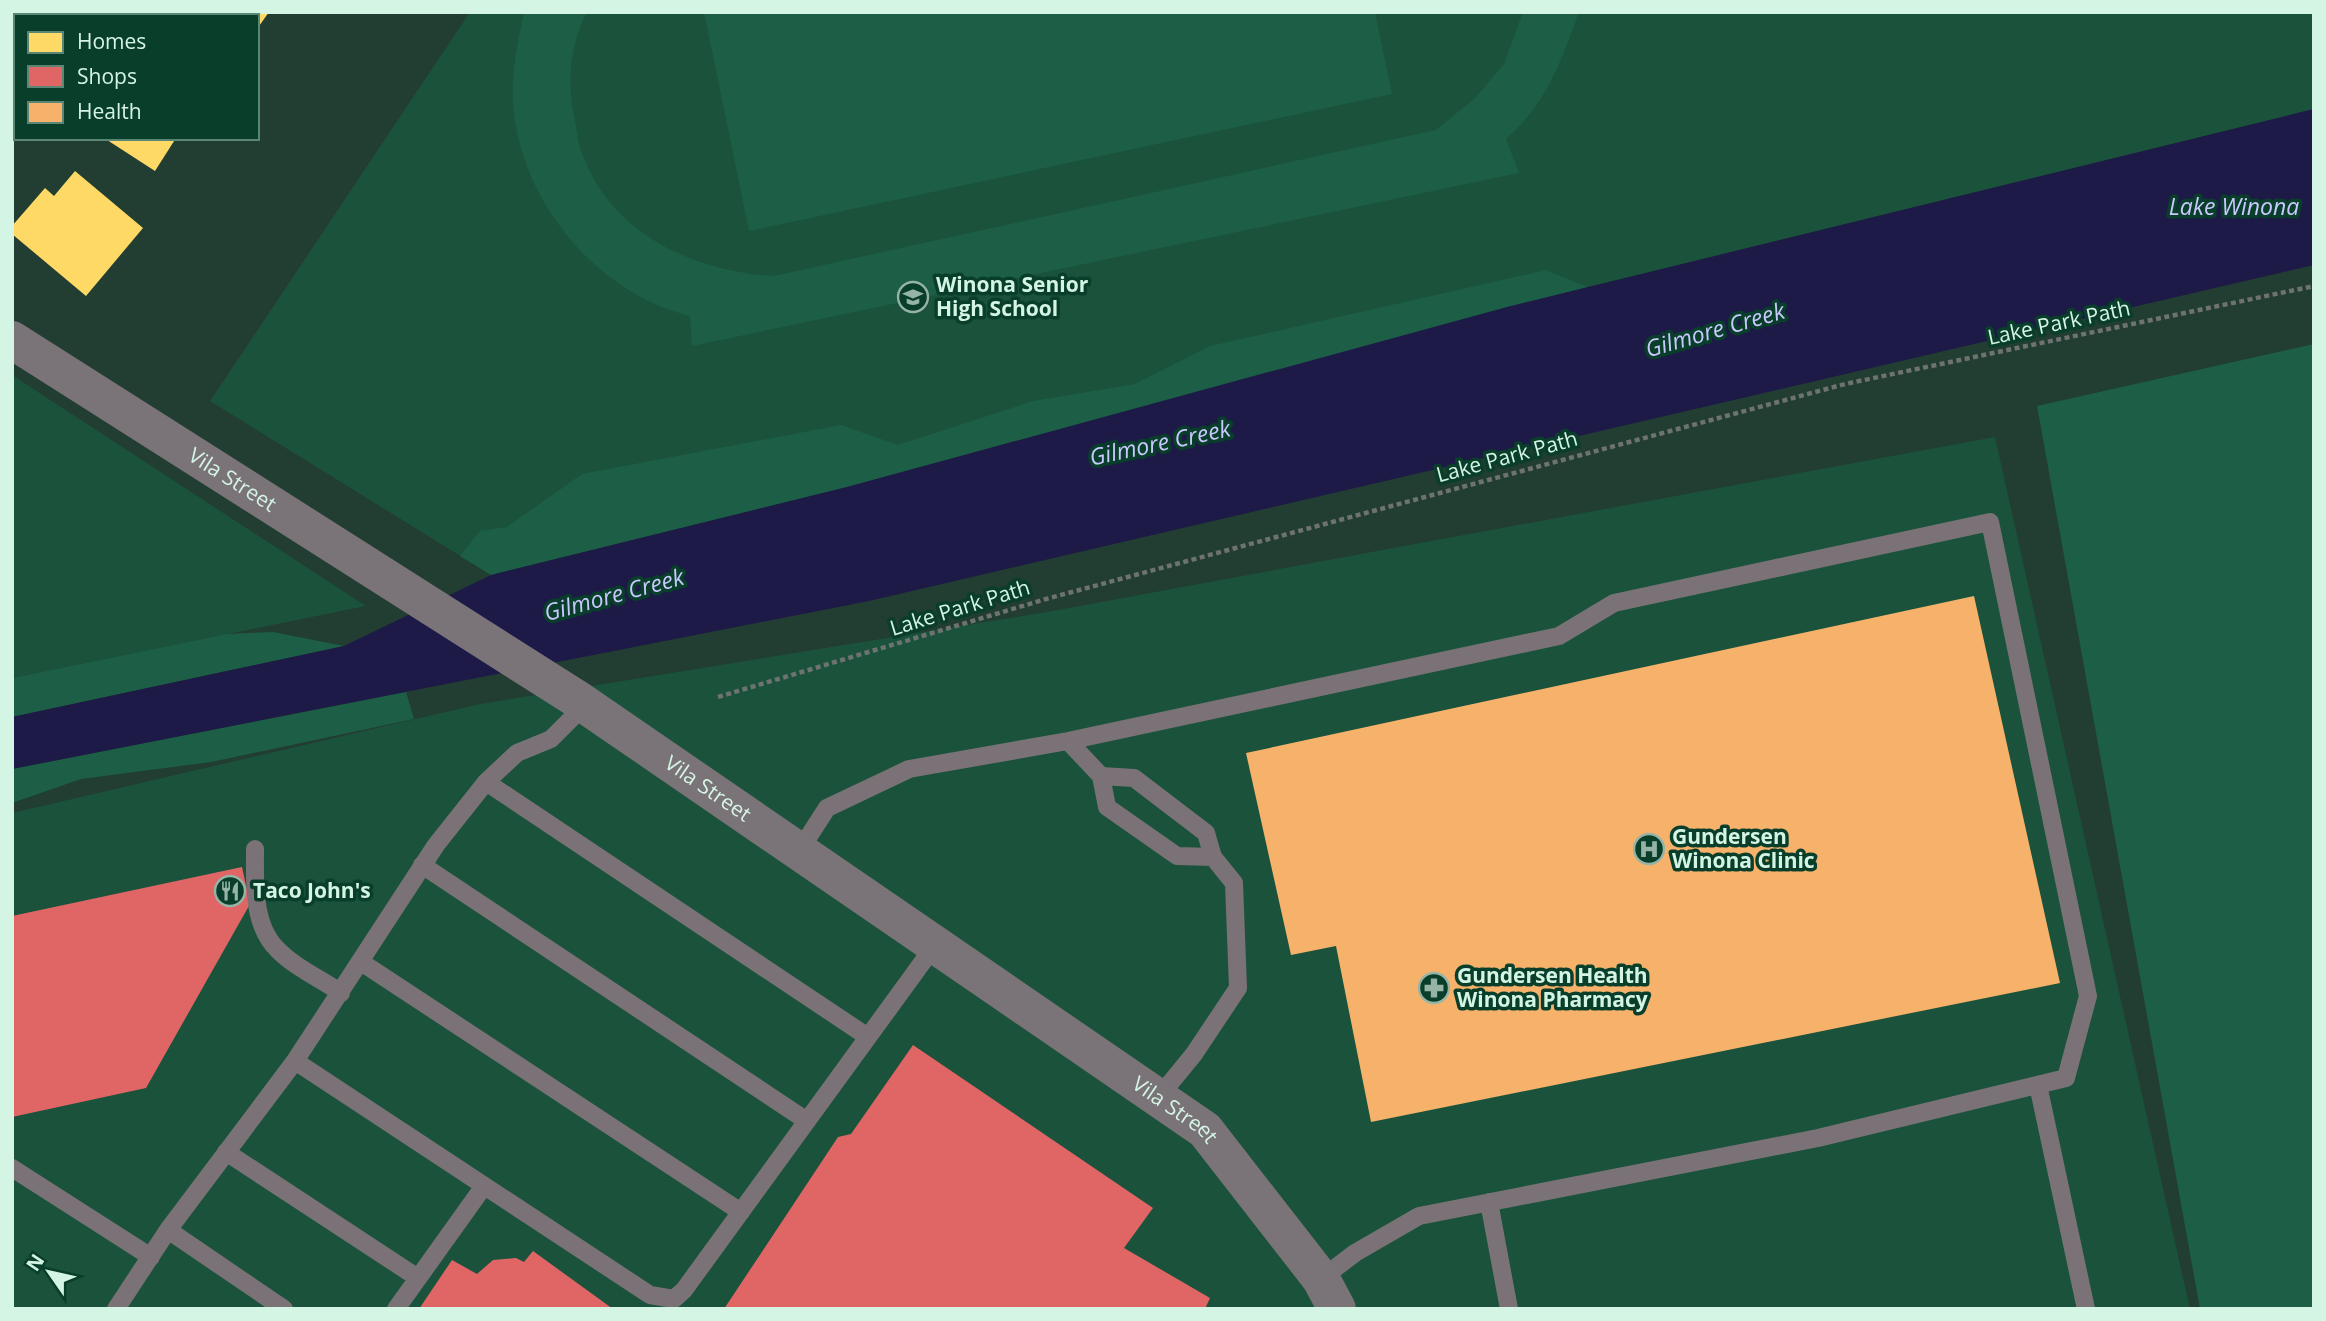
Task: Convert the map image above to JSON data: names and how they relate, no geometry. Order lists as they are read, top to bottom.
{
  "streets": {
    "street": ["Vila Street"],
    "path": ["Lake Park Path"]
  },
  "water": ["Lake Winona", "Gilmore Creek"],
  "places": {
    "school or university": ["Winona Senior High School"],
    "hospital": ["Gundersen Winona Clinic"],
    "restaurant": ["Taco John's"],
    "pharmacy": ["Gundersen Health Winona Pharmacy"]
  },
  "legend": ["Homes", "Shops", "Health"],
  "north": "top left"
}
